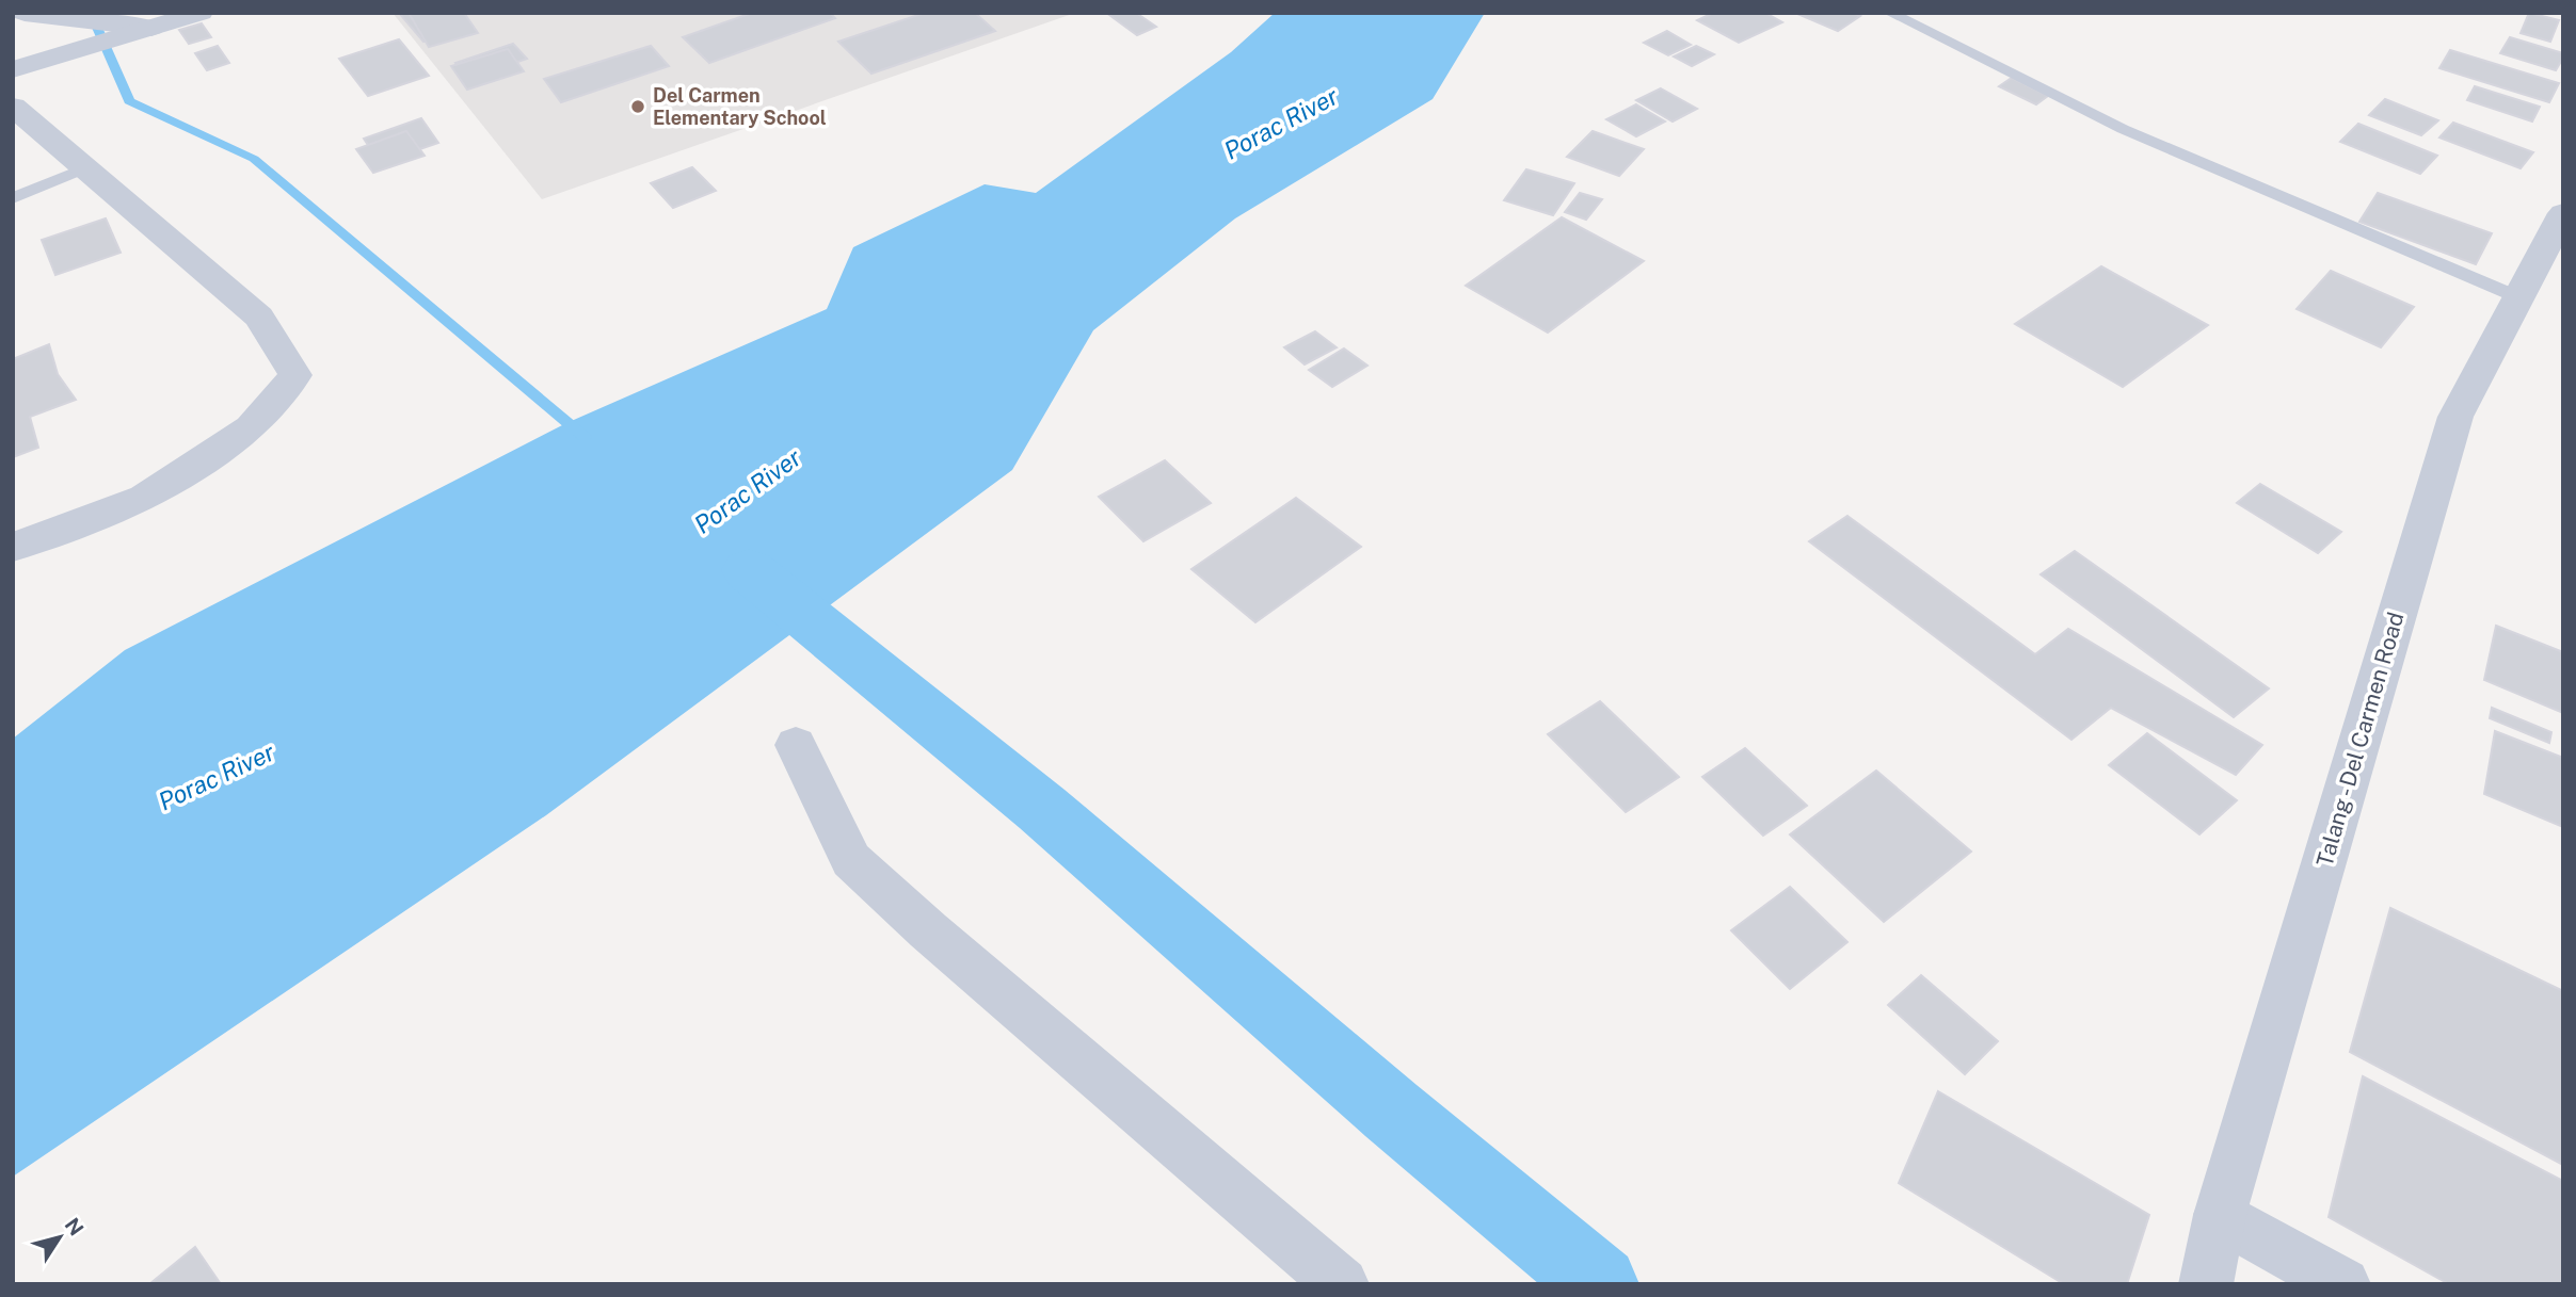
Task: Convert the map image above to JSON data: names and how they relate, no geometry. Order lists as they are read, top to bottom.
{
  "streets": {
    "street": ["Talang - Del Carmen Road"]
  },
  "water": ["Porac River"],
  "places": ["Del Carmen Elementary School"],
  "north": "top right"
}
